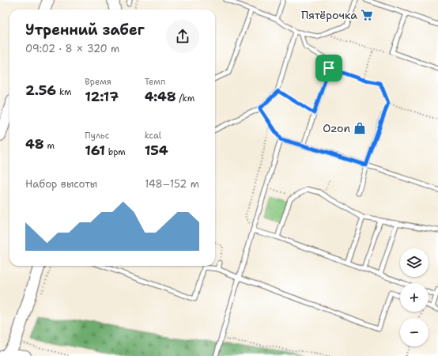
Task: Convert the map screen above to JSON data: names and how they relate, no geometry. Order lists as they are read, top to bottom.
{
  "places": {
    "supermarket": ["Пятёрочка"],
    "shop": ["Ozon"]
  },
  "page": {
    "heading": ["Утренний забег", "09:02 · 8 × 320 m"],
    "stats": [
      ["2.56 km"],
      ["Время", "12:17"],
      ["Темп", "4:48 /km"],
      ["48 m"],
      ["Пульс", "161 bpm"],
      ["kcal", "154"]
    ],
    "chart": ["Набор высоты", "148–152 m"],
    "map_buttons": ["+", "−"]
  }
}
